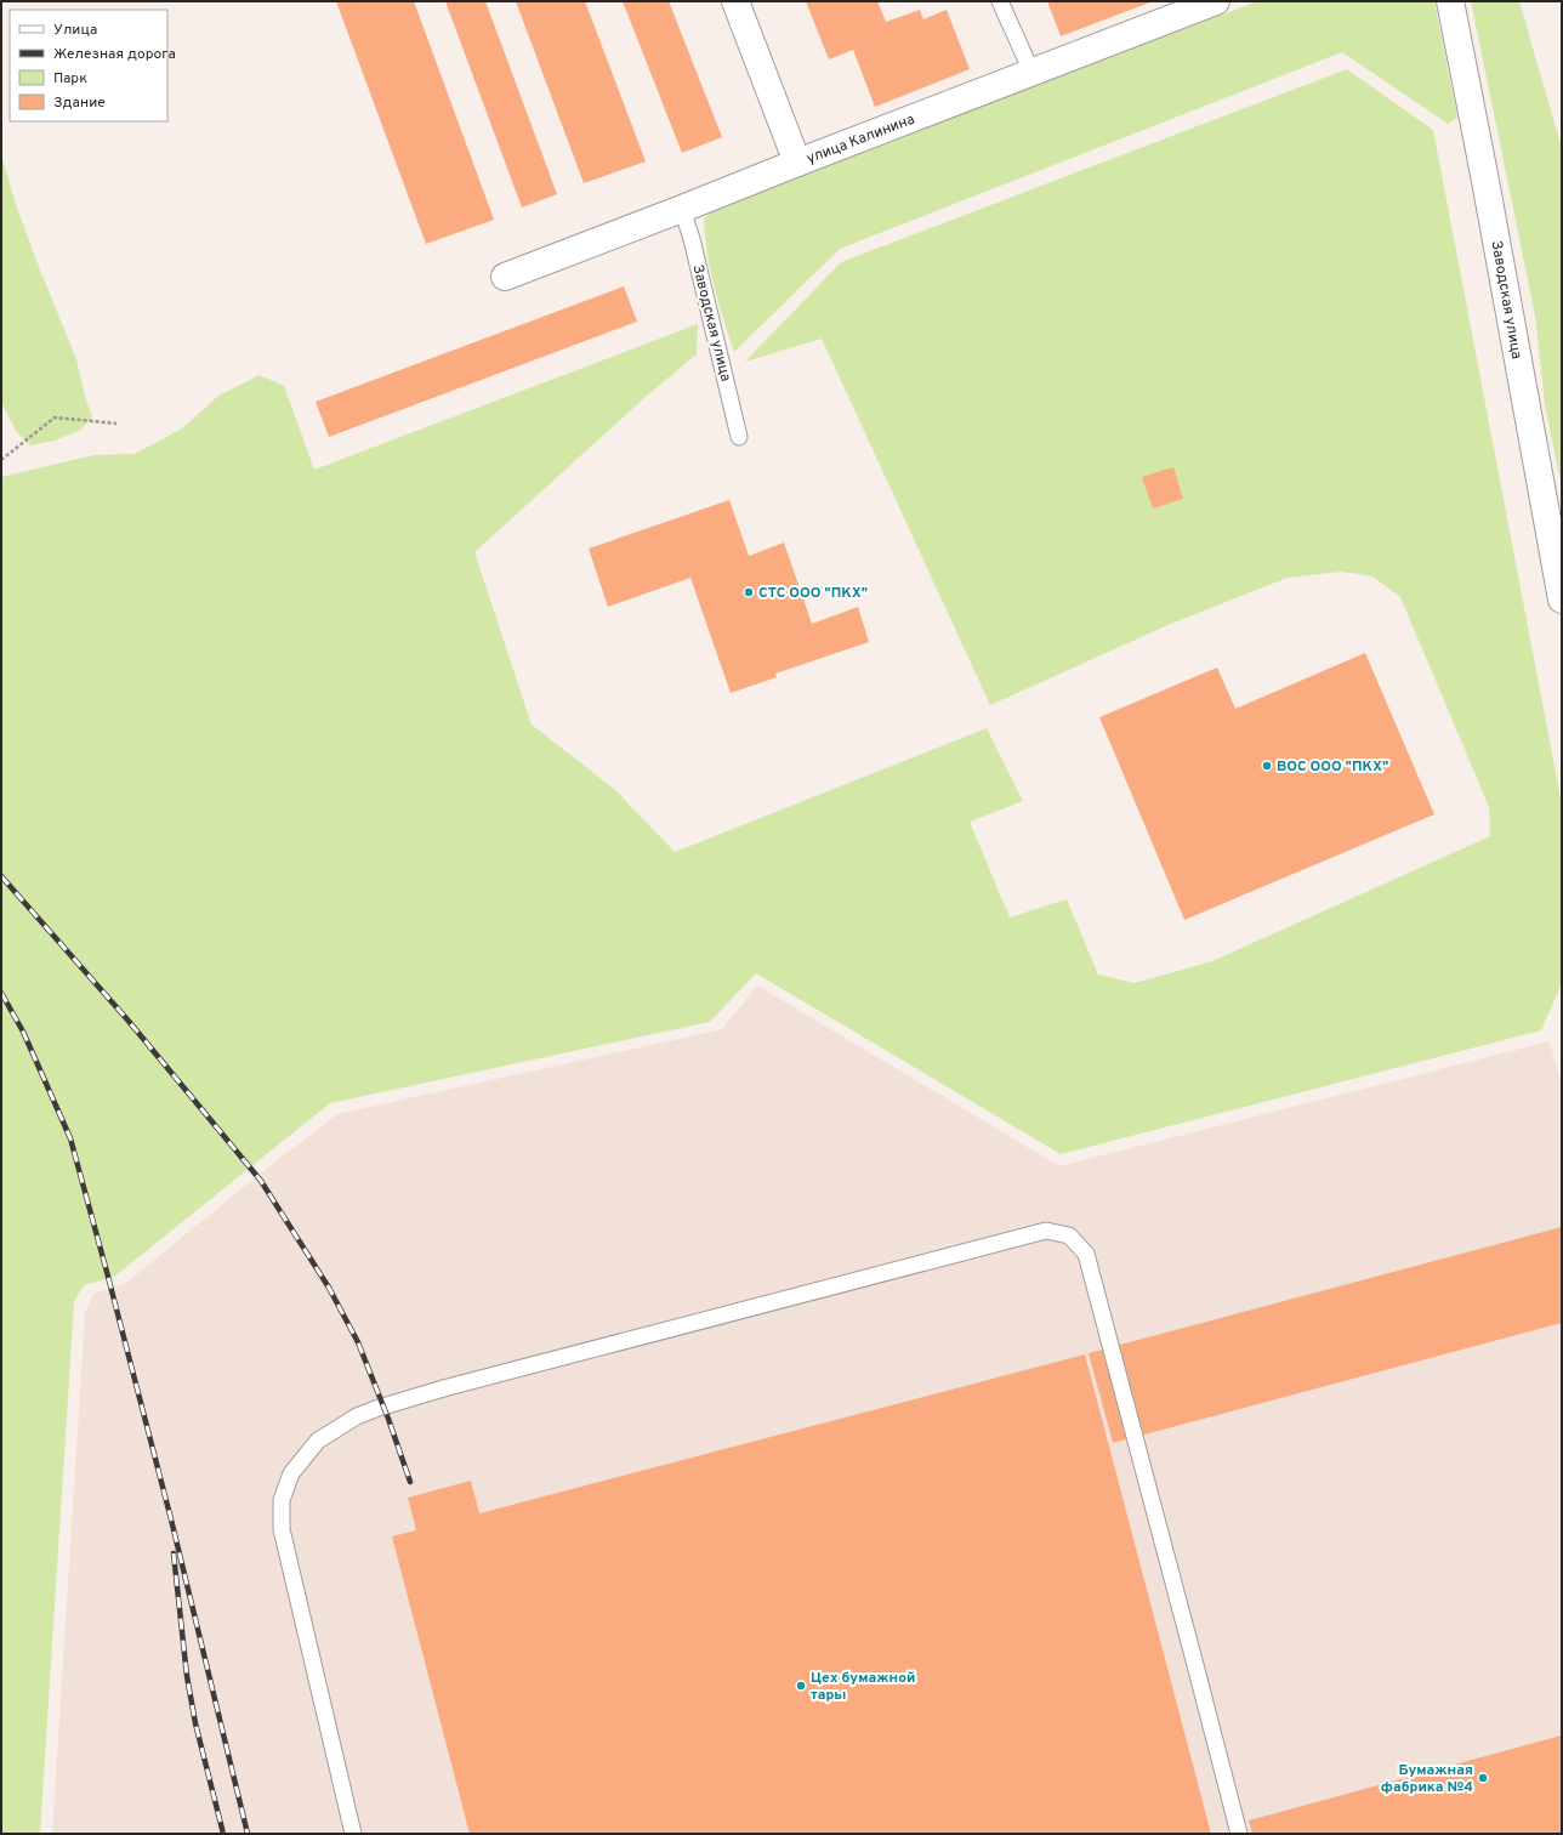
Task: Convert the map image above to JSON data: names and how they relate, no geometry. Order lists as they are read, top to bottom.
{
  "streets": {
    "street": ["улица Калинина", "Заводская улица"]
  },
  "crossings": [
    ["улица Калинина", "Заводская улица"]
  ],
  "places": [
    "СТС ООО \"ПКХ\"",
    "ВОС ООО \"ПКХ\"",
    "Цех бумажной тары",
    "Бумажная фабрика №4"
  ],
  "legend": [
    "Улица",
    "Железная дорога",
    "Парк",
    "Здание"
  ]
}
